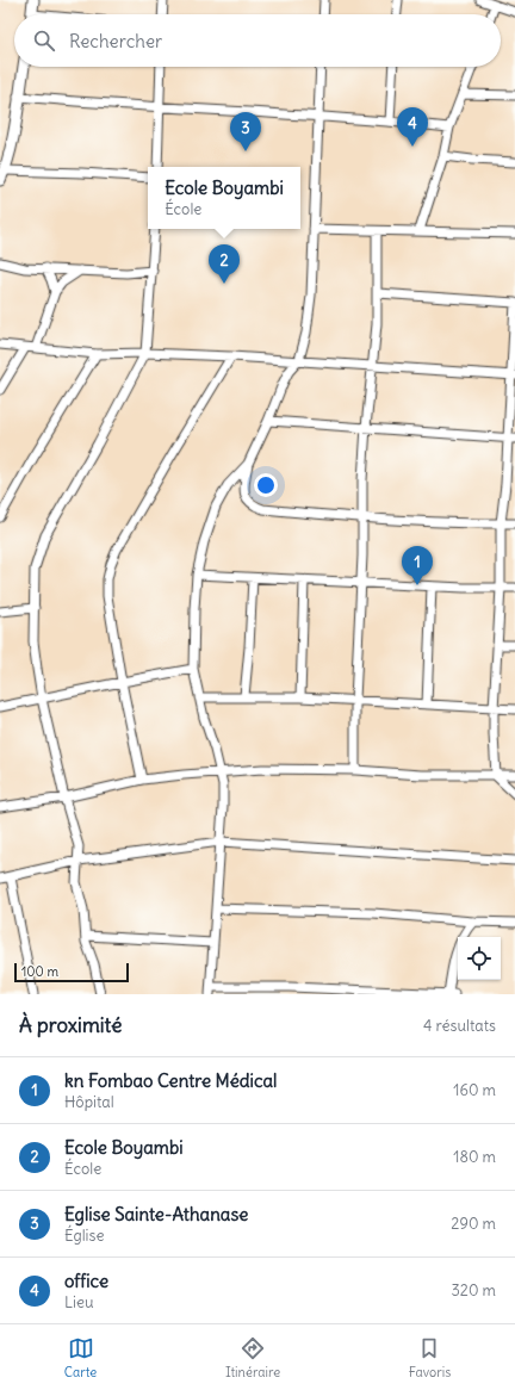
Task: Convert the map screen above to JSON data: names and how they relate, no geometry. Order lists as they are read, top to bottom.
{
  "scale_bar": "100 m",
  "page": {
    "search": "Rechercher",
    "pins": [
      "4",
      "3",
      "2",
      "1"
    ],
    "popup": ["Ecole Boyambi", "École"],
    "scale": "100 m",
    "heading": ["À proximité", "4 résultats"],
    "list": [
      {
        "mark": "1",
        "name": "kn Fombao Centre Médical",
        "note": "Hôpital",
        "value": "160 m"
      },
      {
        "mark": "2",
        "name": "Ecole Boyambi",
        "note": "École",
        "value": "180 m"
      },
      {
        "mark": "3",
        "name": "Eglise Sainte-Athanase",
        "note": "Église",
        "value": "290 m"
      },
      {
        "mark": "4",
        "name": "office",
        "note": "Lieu",
        "value": "320 m"
      }
    ],
    "nav": ["Carte", "Itinéraire", "Favoris"]
  }
}
